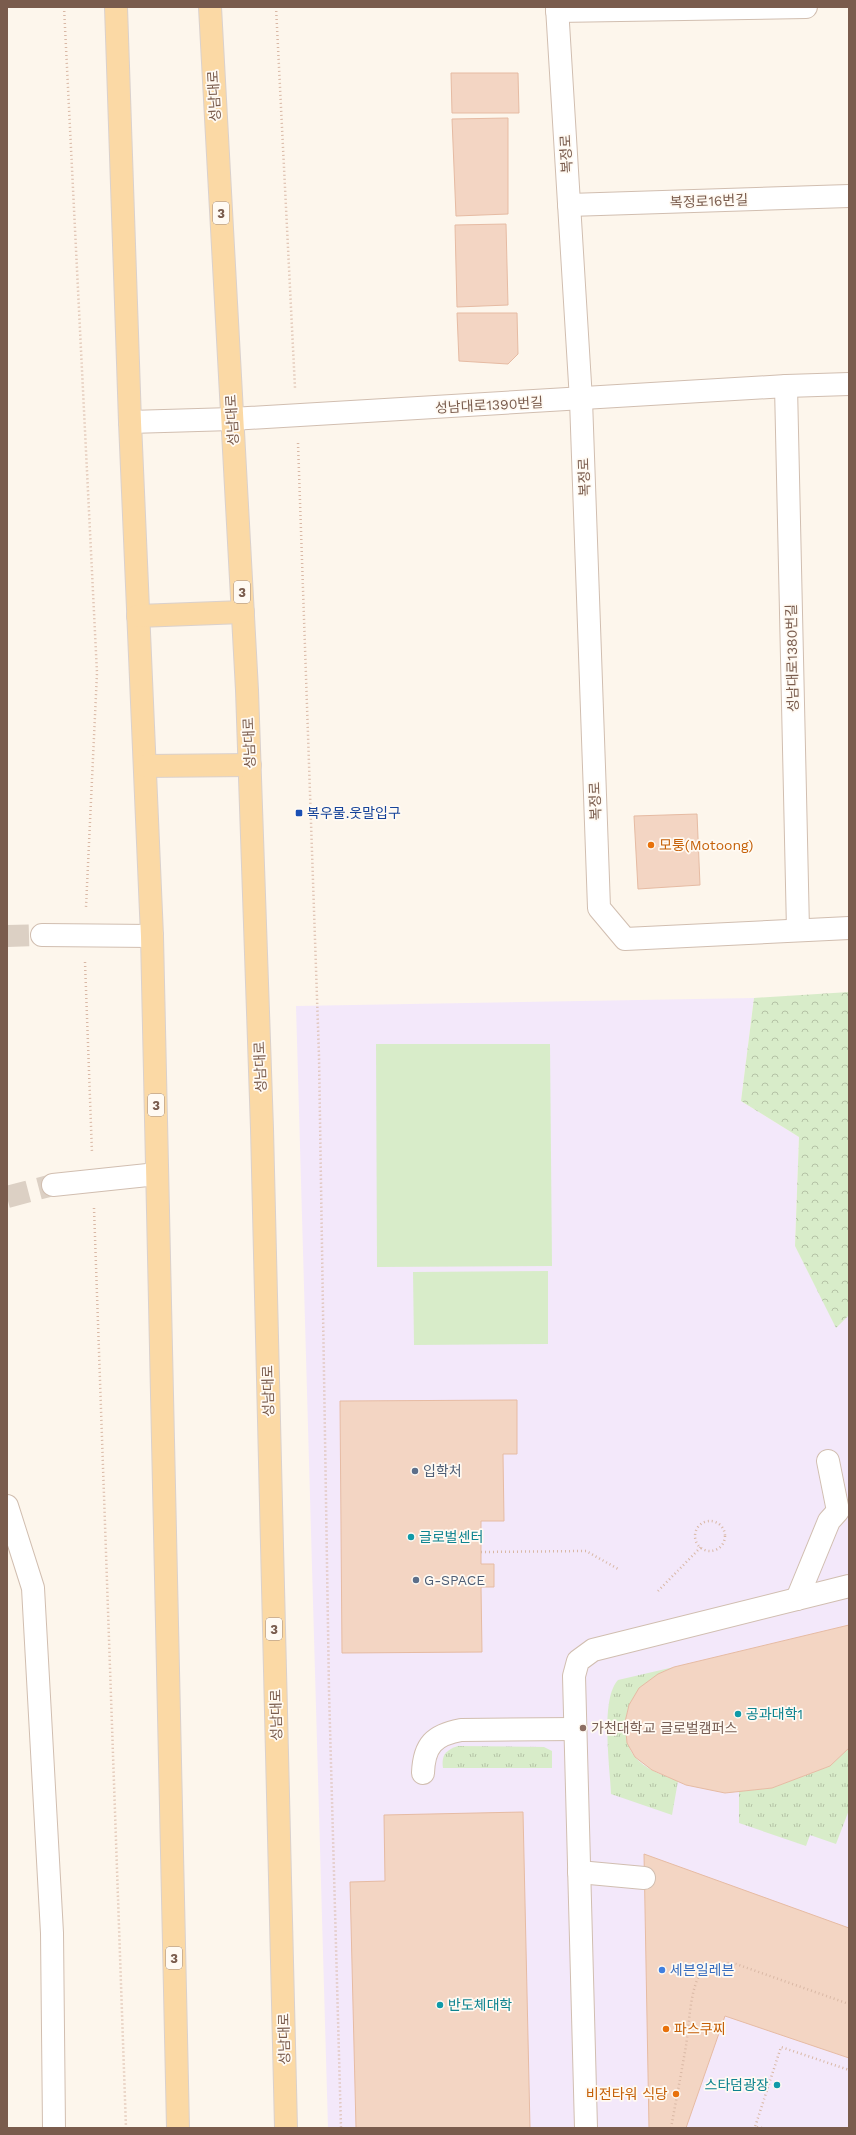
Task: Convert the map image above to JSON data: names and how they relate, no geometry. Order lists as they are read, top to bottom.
{
  "streets": {
    "main road": ["성남대로", "3"],
    "street": [
      "복정로",
      "복정로16번길",
      "성남대로1390번길",
      "성남대로1380번길"
    ]
  },
  "crossings": [
    ["성남대로", "성남대로1390번길"],
    ["복정로", "복정로16번길"],
    ["복정로", "성남대로1390번길"],
    ["복정로", "성남대로1380번길"],
    ["3", "성남대로1390번길"],
    ["성남대로1390번길", "성남대로1380번길"]
  ],
  "places": {
    "transit": ["복우물.웃말입구"],
    "other": [
      "모퉁(Motoong)",
      "입학처",
      "글로벌센터",
      "G-SPACE",
      "공과대학1",
      "가천대학교 글로벌캠퍼스",
      "세븐일레븐",
      "반도체대학",
      "파스쿠찌",
      "스타덤광장",
      "비전타워 식당"
    ]
  }
}
